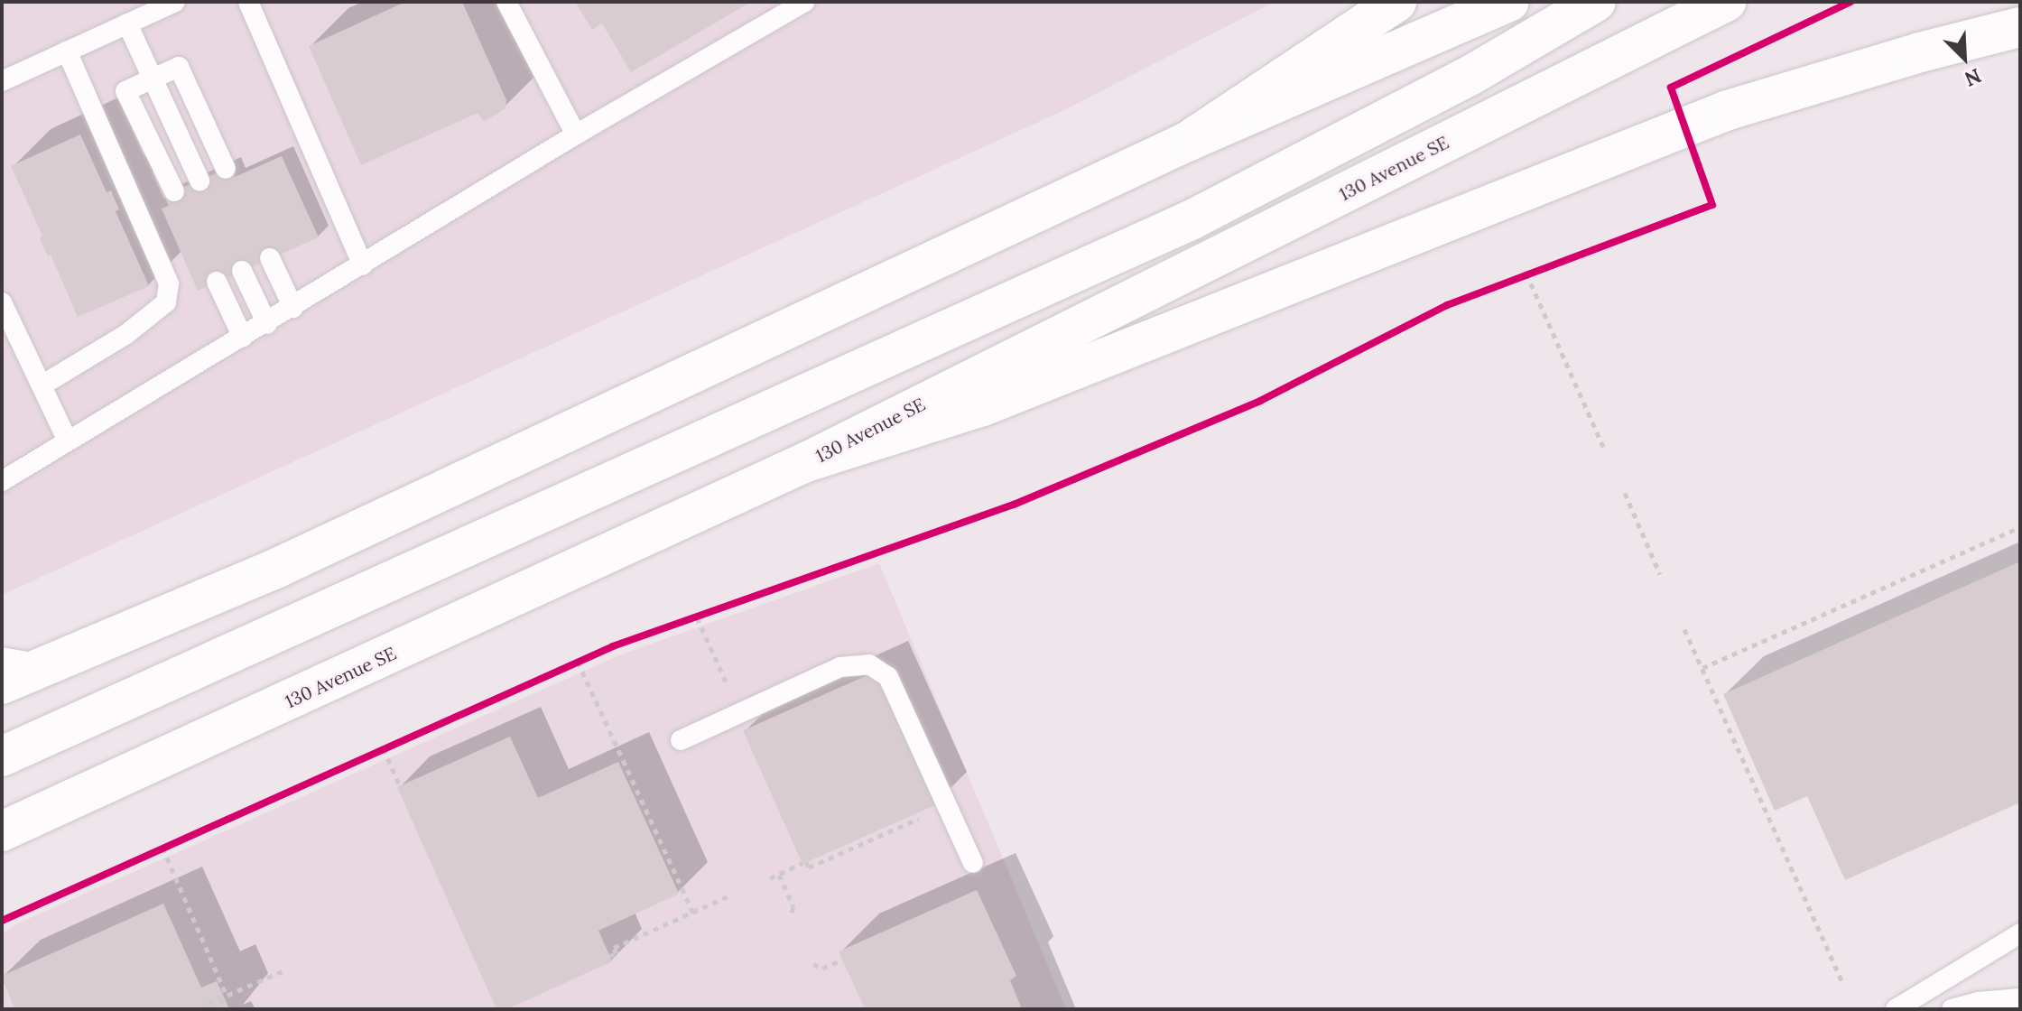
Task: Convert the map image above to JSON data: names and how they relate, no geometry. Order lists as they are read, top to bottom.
{
  "streets": {
    "main road": ["130 Avenue SE"]
  },
  "north": "bottom right"
}
